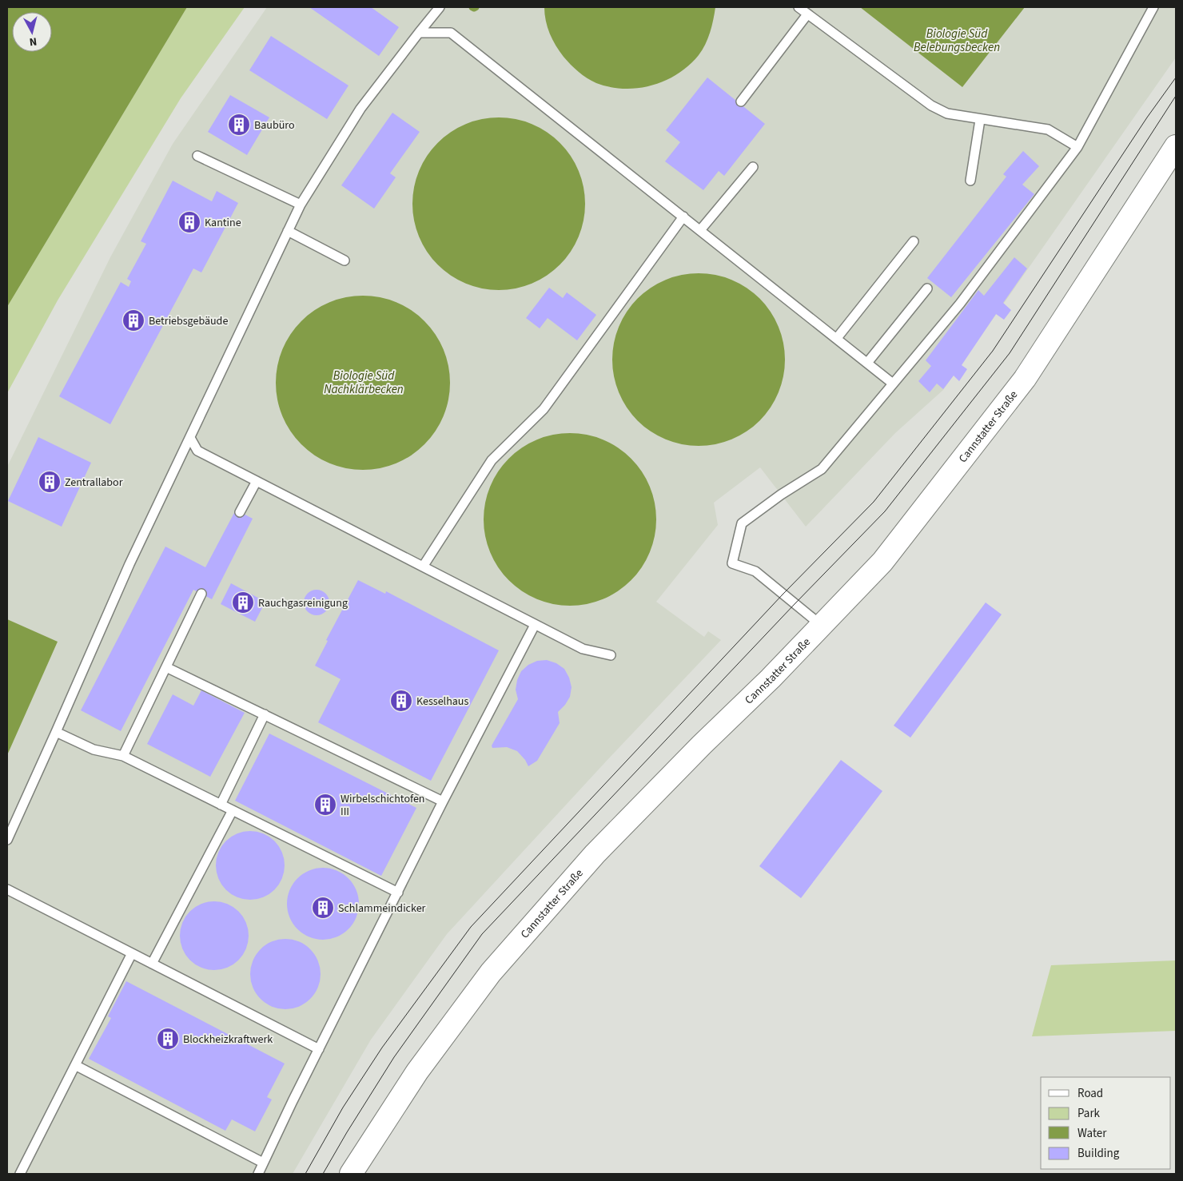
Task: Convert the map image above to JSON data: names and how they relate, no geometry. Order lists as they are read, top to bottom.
{
  "streets": {
    "main road": ["Cannstatter Straße"]
  },
  "water": ["Biologie Süd Belebungsbecken", "Biologie Süd Nachklärbecken"],
  "places": {
    "building": [
      "Baubüro",
      "Kantine",
      "Betriebsgebäude",
      "Zentrallabor",
      "Rauchgasreinigung",
      "Kesselhaus",
      "Wirbelschichtofen III",
      "Schlammeindicker",
      "Blockheizkraftwerk"
    ]
  },
  "legend": [
    "Road",
    "Park",
    "Water",
    "Building"
  ],
  "north": "bottom"
}
